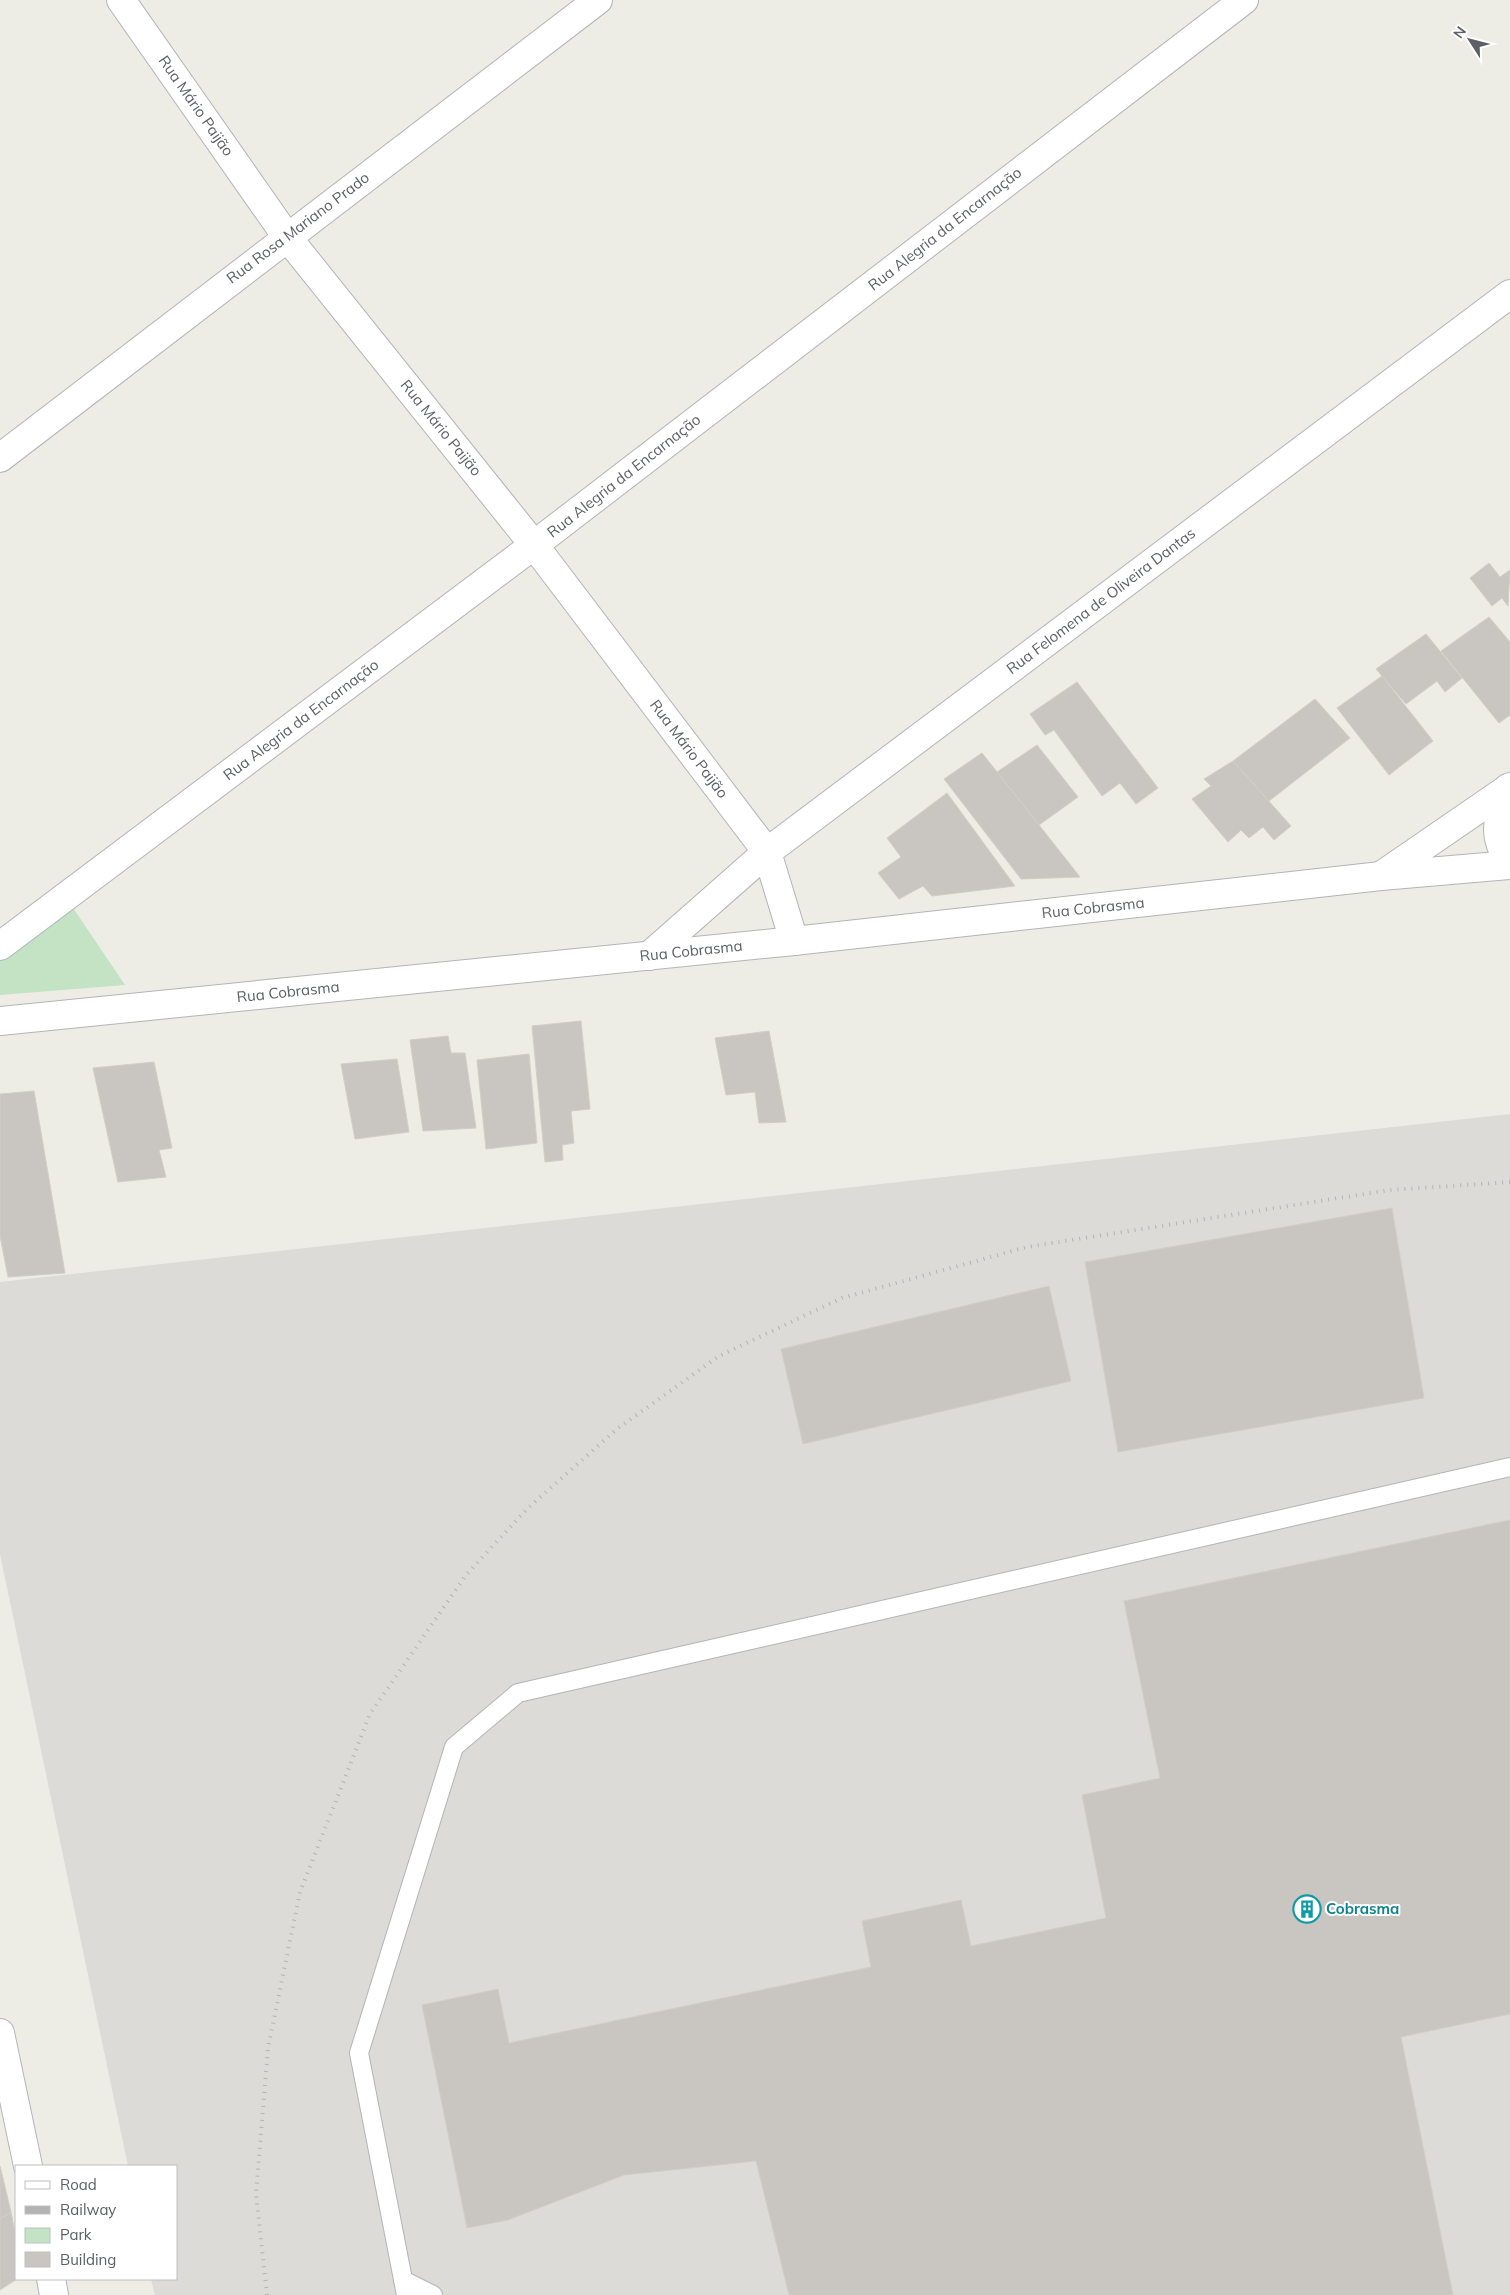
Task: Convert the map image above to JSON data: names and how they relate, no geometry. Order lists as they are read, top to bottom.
{
  "streets": {
    "street": [
      "Rua Mário Paijão",
      "Rua Rosa Mariano Prado",
      "Rua Alegria da Encarnação",
      "Rua Felomena de Oliveira Dantas",
      "Rua Cobrasma"
    ]
  },
  "crossings": [
    ["Rua Mário Paijão", "Rua Rosa Mariano Prado"],
    ["Rua Mário Paijão", "Rua Alegria da Encarnação"],
    ["Rua Mário Paijão", "Rua Felomena de Oliveira Dantas"],
    ["Rua Felomena de Oliveira Dantas", "Rua Cobrasma"]
  ],
  "places": {
    "building": ["Cobrasma"]
  },
  "legend": [
    "Road",
    "Railway",
    "Park",
    "Building"
  ],
  "north": "top left"
}
